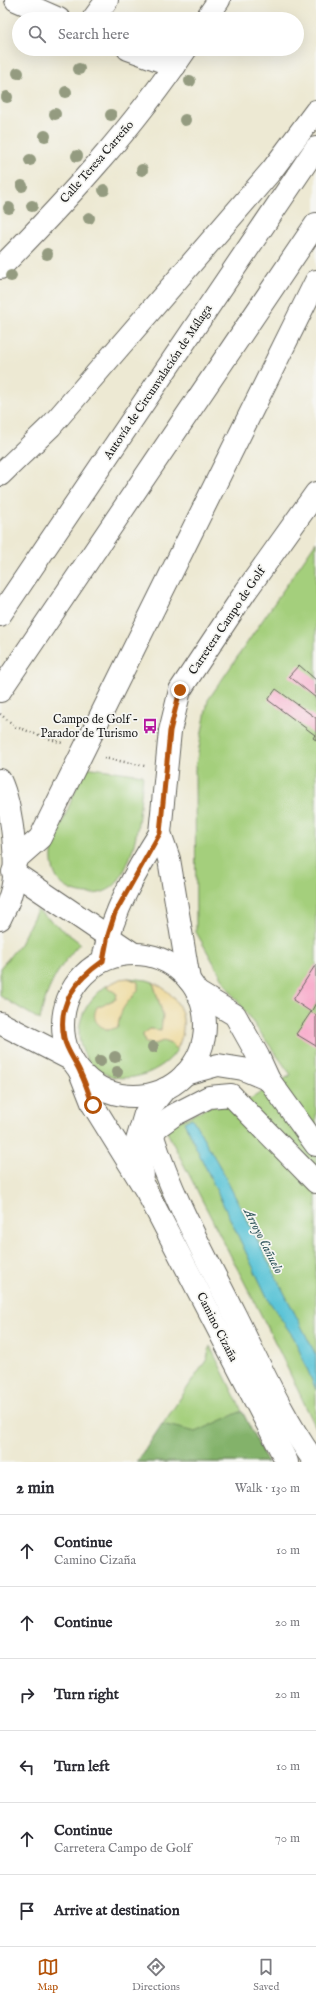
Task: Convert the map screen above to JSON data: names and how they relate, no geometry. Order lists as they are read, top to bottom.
{
  "streets": {
    "main road": [
      "Calle Teresa Carreño",
      "Autovía de Circunvalación de Málaga",
      "Carretera Campo de Golf",
      "Camino Cizaña"
    ]
  },
  "crossings": [
    ["Carretera Campo de Golf", "Camino Cizaña"]
  ],
  "water": ["Arroyo Cañuelo"],
  "places": {
    "bus stop": ["Campo de Golf - Parador de Turismo"]
  },
  "page": {
    "search": "Search here",
    "heading": ["2 min", "Walk · 130 m"],
    "list": [
      ["Continue", "Camino Cizaña", "10 m"],
      ["Continue", "20 m"],
      ["Turn right", "20 m"],
      ["Turn left", "10 m"],
      ["Continue", "Carretera Campo de Golf", "70 m"],
      "Arrive at destination"
    ],
    "nav": ["Map", "Directions", "Saved"]
  }
}
